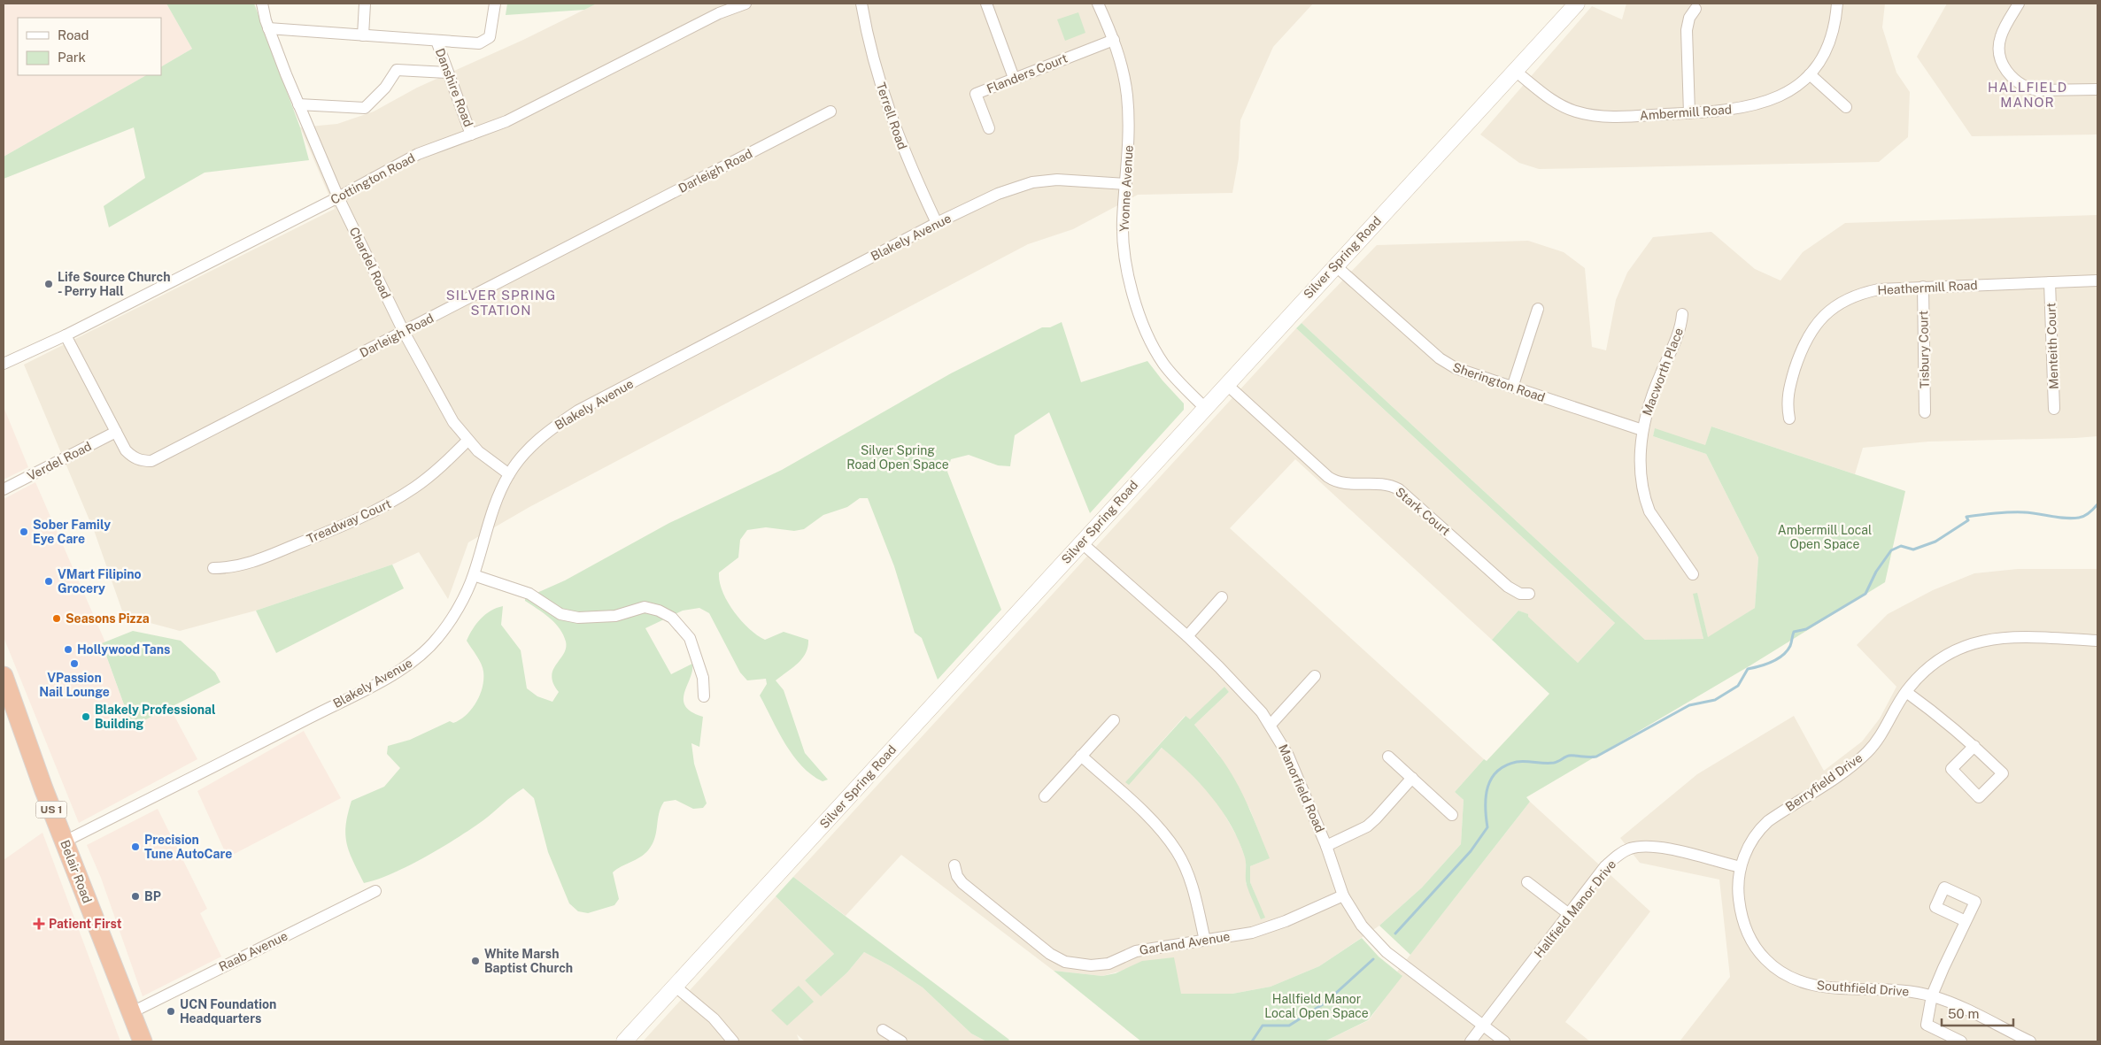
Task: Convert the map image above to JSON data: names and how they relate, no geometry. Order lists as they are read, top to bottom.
{
  "streets": {
    "highway": ["US 1", "Belair Road"],
    "main road": ["Silver Spring Road"],
    "street": [
      "Flanders Court",
      "Danshire Road",
      "Ambermill Road",
      "Terrell Road",
      "Darleigh Road",
      "Cottington Road",
      "Yvonne Avenue",
      "Blakely Avenue",
      "Chardel Road",
      "Heathermill Road",
      "Menteith Court",
      "Tisbury Court",
      "Macworth Place",
      "Sherington Road",
      "Verdel Road",
      "Stark Court",
      "Treadway Court",
      "Berryfield Drive",
      "Manorfield Road",
      "Hallfield Manor Drive",
      "Garland Avenue",
      "Raab Avenue",
      "Southfield Drive"
    ]
  },
  "crossings": [
    ["Flanders Court", "Yvonne Avenue"],
    ["Danshire Road", "Cottington Road"],
    ["Ambermill Road", "Silver Spring Road"],
    ["Terrell Road", "Blakely Avenue"],
    ["Darleigh Road", "Cottington Road"],
    ["Darleigh Road", "Chardel Road"],
    ["Darleigh Road", "Verdel Road"],
    ["Cottington Road", "Chardel Road"],
    ["Yvonne Avenue", "Blakely Avenue"],
    ["Yvonne Avenue", "Silver Spring Road"],
    ["Blakely Avenue", "Chardel Road"],
    ["Blakely Avenue", "Belair Road"],
    ["Silver Spring Road", "Sherington Road"],
    ["Silver Spring Road", "Stark Court"],
    ["Silver Spring Road", "Manorfield Road"],
    ["Chardel Road", "Treadway Court"],
    ["Heathermill Road", "Menteith Court"],
    ["Heathermill Road", "Tisbury Court"],
    ["Macworth Place", "Sherington Road"],
    ["Berryfield Drive", "Hallfield Manor Drive"],
    ["Berryfield Drive", "Southfield Drive"],
    ["Manorfield Road", "Hallfield Manor Drive"],
    ["Manorfield Road", "Garland Avenue"],
    ["Belair Road", "Raab Avenue"],
    ["Hallfield Manor Drive", "Southfield Drive"]
  ],
  "districts": ["HALLFIELD MANOR", "SILVER SPRING STATION"],
  "parks": ["Silver Spring Road Open Space", "Ambermill Local Open Space", "Hallfield Manor Local Open Space"],
  "places": {
    "other": [
      "Life Source Church - Perry Hall",
      "Sober Family Eye Care",
      "VMart Filipino Grocery",
      "Seasons Pizza",
      "Hollywood Tans",
      "VPassion Nail Lounge",
      "Blakely Professional Building",
      "Precision Tune AutoCare",
      "BP",
      "White Marsh Baptist Church",
      "UCN Foundation Headquarters"
    ],
    "health": ["Patient First"]
  },
  "legend": ["Road", "Park"],
  "scale_bar": "50 m"
}
